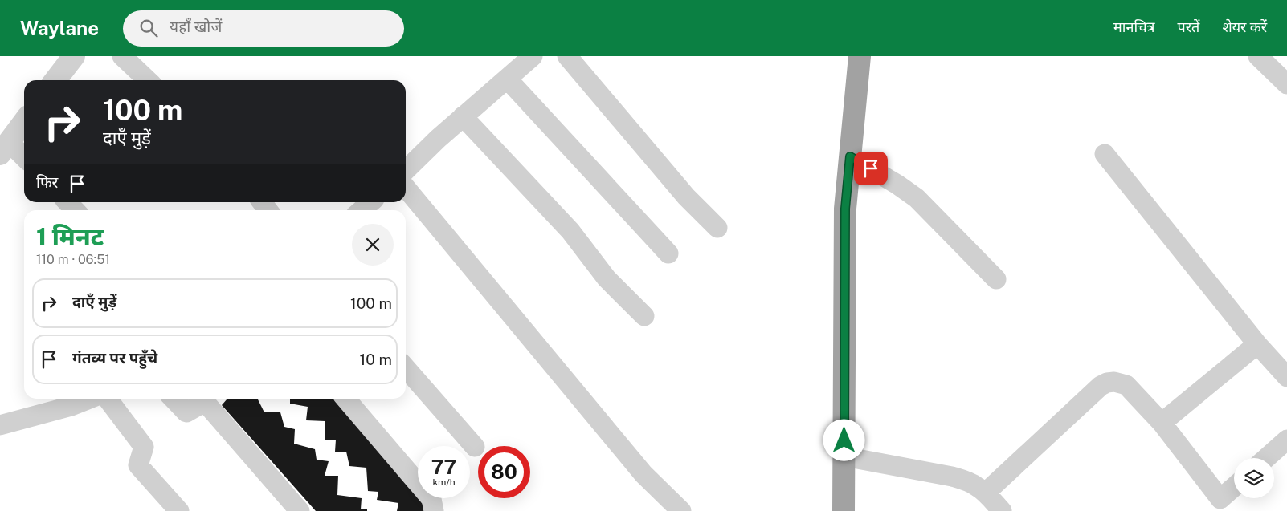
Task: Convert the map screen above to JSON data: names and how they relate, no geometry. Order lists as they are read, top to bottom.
{
  "page": {
    "header": "Waylane",
    "search": "यहाँ खोजें",
    "nav": ["मानचित्र", "परतें", "शेयर करें"],
    "turn": ["100 m", "दाएँ मुड़ें"],
    "then": "फिर",
    "heading": ["1 मिनट", "110 m · 06:51"],
    "list": [
      {
        "name": "दाएँ मुड़ें",
        "value": "100 m"
      },
      {
        "name": "गंतव्य पर पहुँचे",
        "value": "10 m"
      }
    ],
    "speed": "77 km/h",
    "limit": "80"
  }
}
